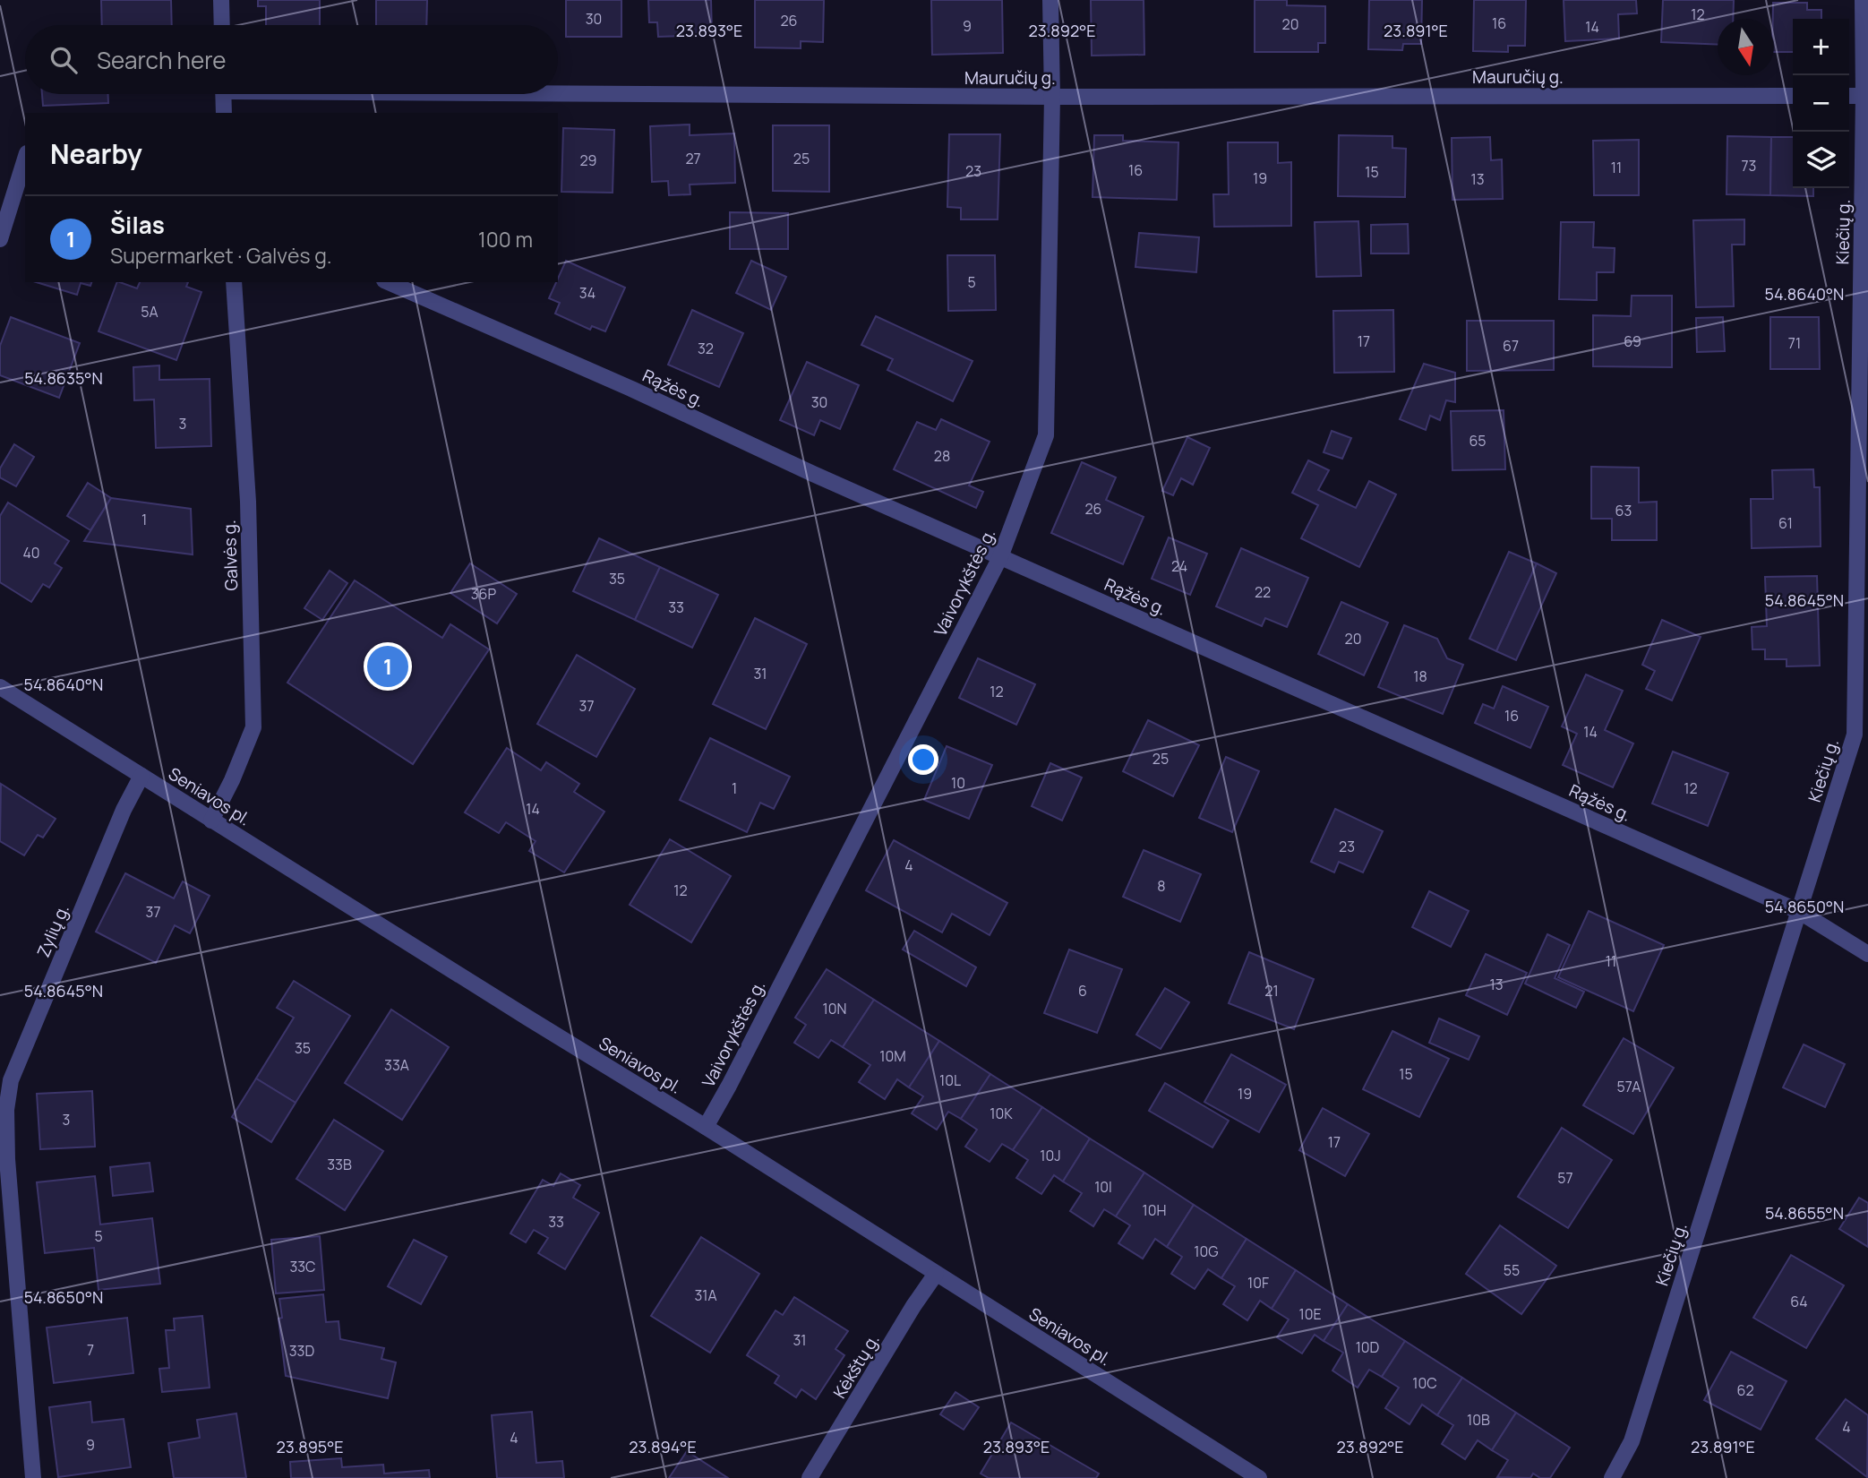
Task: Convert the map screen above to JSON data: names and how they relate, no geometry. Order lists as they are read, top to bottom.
{
  "streets": {
    "street": [
      "Mauručių g.",
      "Kiečių g.",
      "Rąžės g.",
      "Galvės g.",
      "Vaivorykštės g.",
      "Seniavos pl.",
      "Zylių g.",
      "Kėkštų g."
    ]
  },
  "crossings": [
    ["Mauručių g.", "Vaivorykštės g."],
    ["Kiečių g.", "Rąžės g."],
    ["Rąžės g.", "Vaivorykštės g."],
    ["Galvės g.", "Seniavos pl."],
    ["Vaivorykštės g.", "Seniavos pl."],
    ["Seniavos pl.", "Zylių g."],
    ["Seniavos pl.", "Kėkštų g."]
  ],
  "house_numbers": [
    "12",
    "30",
    "26",
    "16",
    "20",
    "9",
    "14",
    "27",
    "25",
    "29",
    "73",
    "11",
    "16",
    "23",
    "15",
    "19",
    "13",
    "5",
    "34",
    "5A",
    "17",
    "69",
    "71",
    "67",
    "32",
    "30",
    "3",
    "65",
    "28",
    "26",
    "63",
    "1",
    "61",
    "40",
    "24",
    "35",
    "22",
    "36P",
    "33",
    "20",
    "31",
    "18",
    "12",
    "37",
    "16",
    "14",
    "25",
    "10",
    "1",
    "12",
    "14",
    "23",
    "4",
    "8",
    "12",
    "37",
    "11",
    "13",
    "6",
    "21",
    "10N",
    "35",
    "10M",
    "33A",
    "15",
    "10L",
    "57A",
    "19",
    "10K",
    "3",
    "17",
    "10J",
    "33B",
    "57",
    "10I",
    "10H",
    "33",
    "5",
    "10G",
    "33C",
    "55",
    "10F",
    "31A",
    "64",
    "10E",
    "31",
    "10D",
    "7",
    "33D",
    "10C",
    "62",
    "10B",
    "4",
    "4",
    "9"
  ],
  "north": "bottom",
  "page": {
    "map_buttons": ["+", "−"],
    "search": "Search here",
    "heading": "Nearby",
    "list": [
      {
        "mark": "1",
        "name": "Šilas",
        "note": "Supermarket · Galvės g.",
        "value": "100 m"
      }
    ],
    "pins": "1"
  },
  "coordinates": [
    "23.893°E",
    "23.892°E",
    "23.891°E",
    "54.8640°N",
    "54.8635°N",
    "54.8645°N",
    "54.8650°N",
    "54.8655°N",
    "23.895°E",
    "23.894°E"
  ]
}
